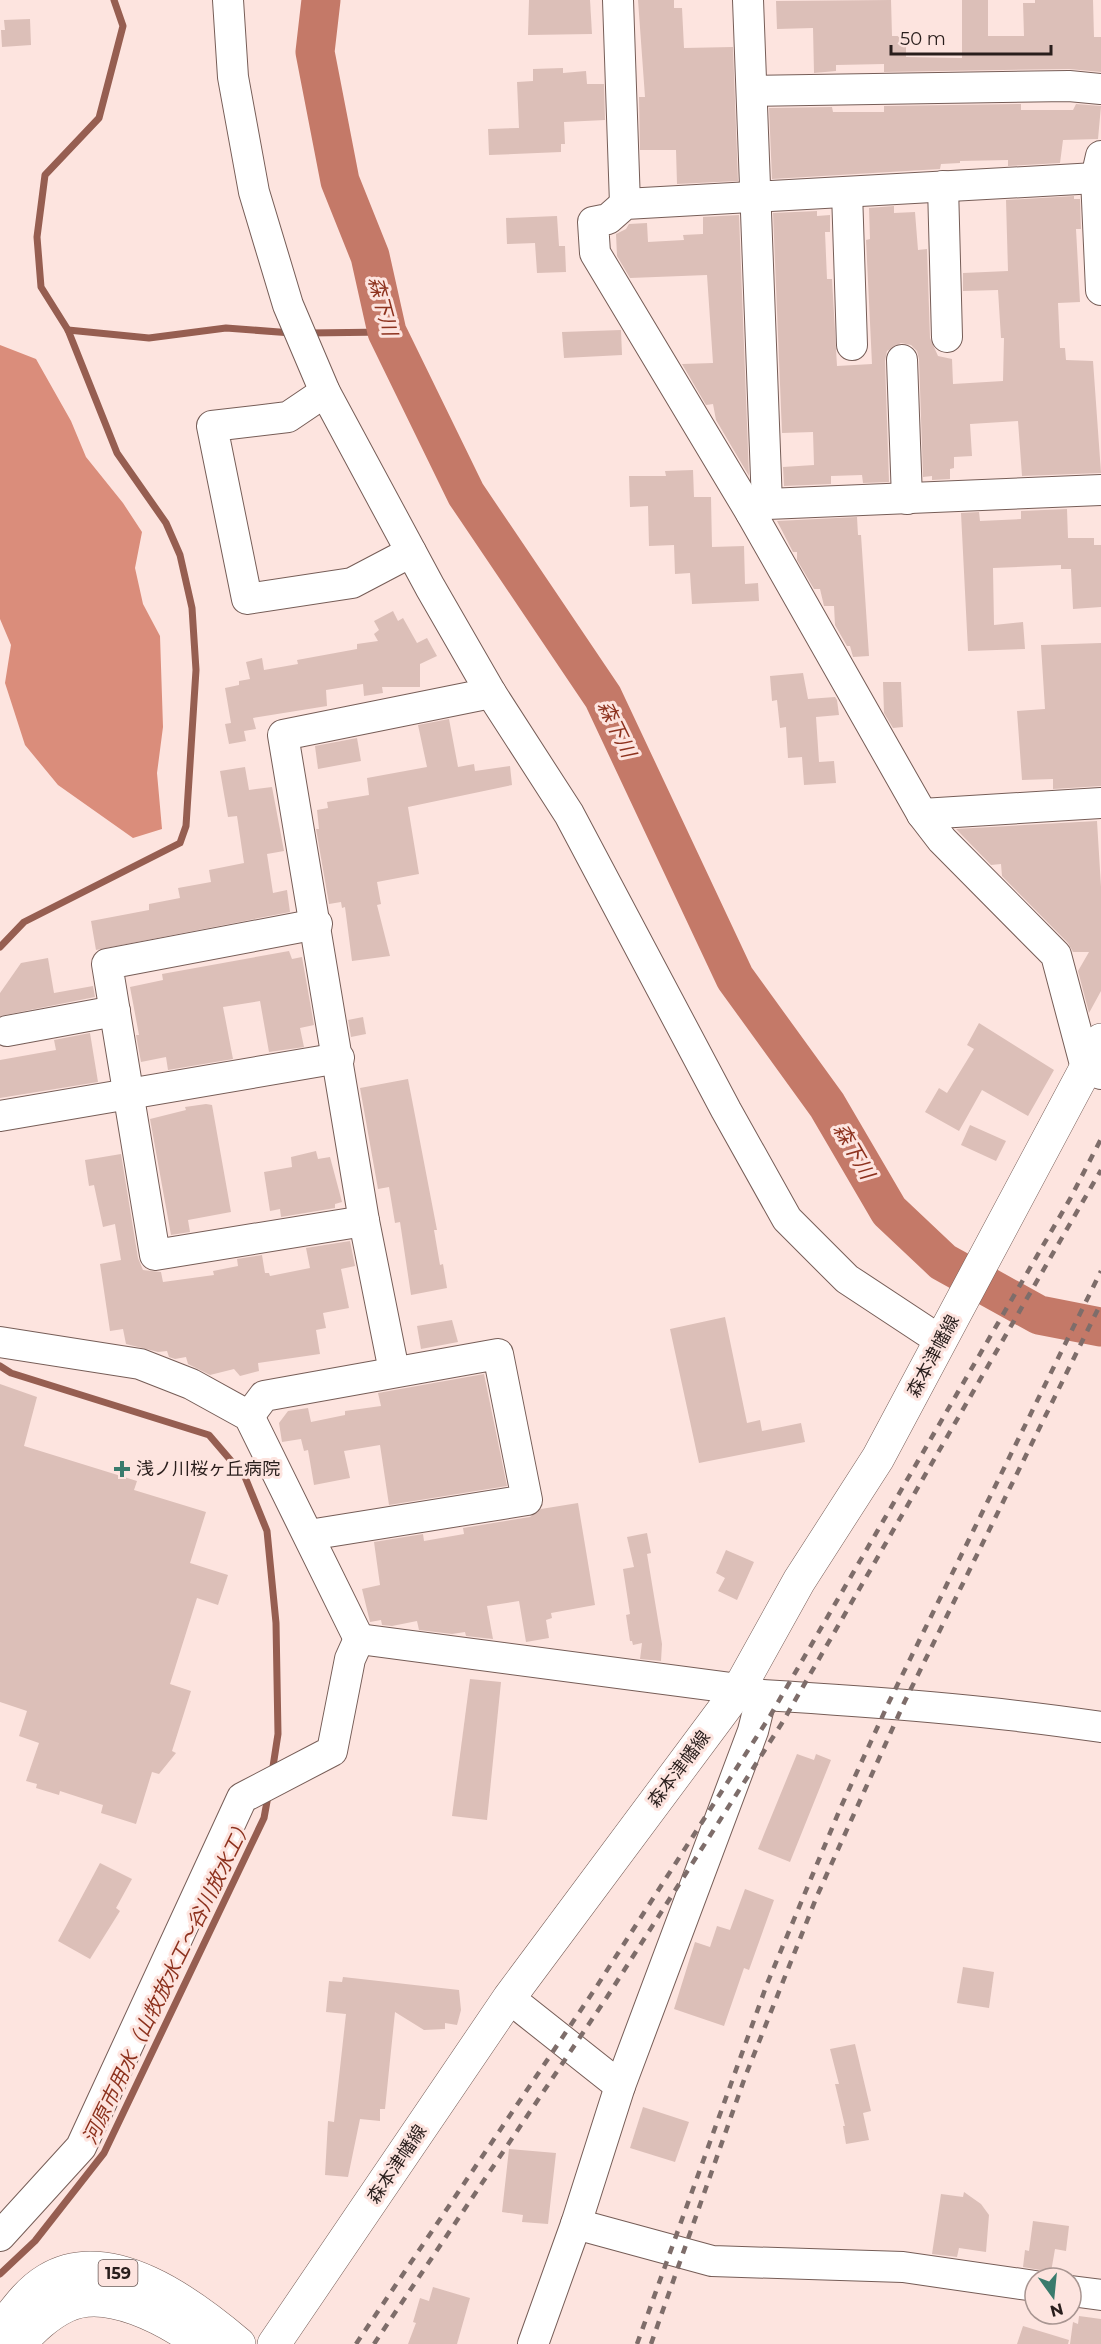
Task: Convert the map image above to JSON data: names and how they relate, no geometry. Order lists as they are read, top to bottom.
{
  "streets": {
    "main road": ["森本津幡線", "159"]
  },
  "water": ["森下川", "河原市用水（山牧放水工～谷川放水工）"],
  "places": {
    "health": ["浅ノ川桜ヶ丘病院"]
  },
  "scale_bar": "50 m",
  "north": "bottom"
}
